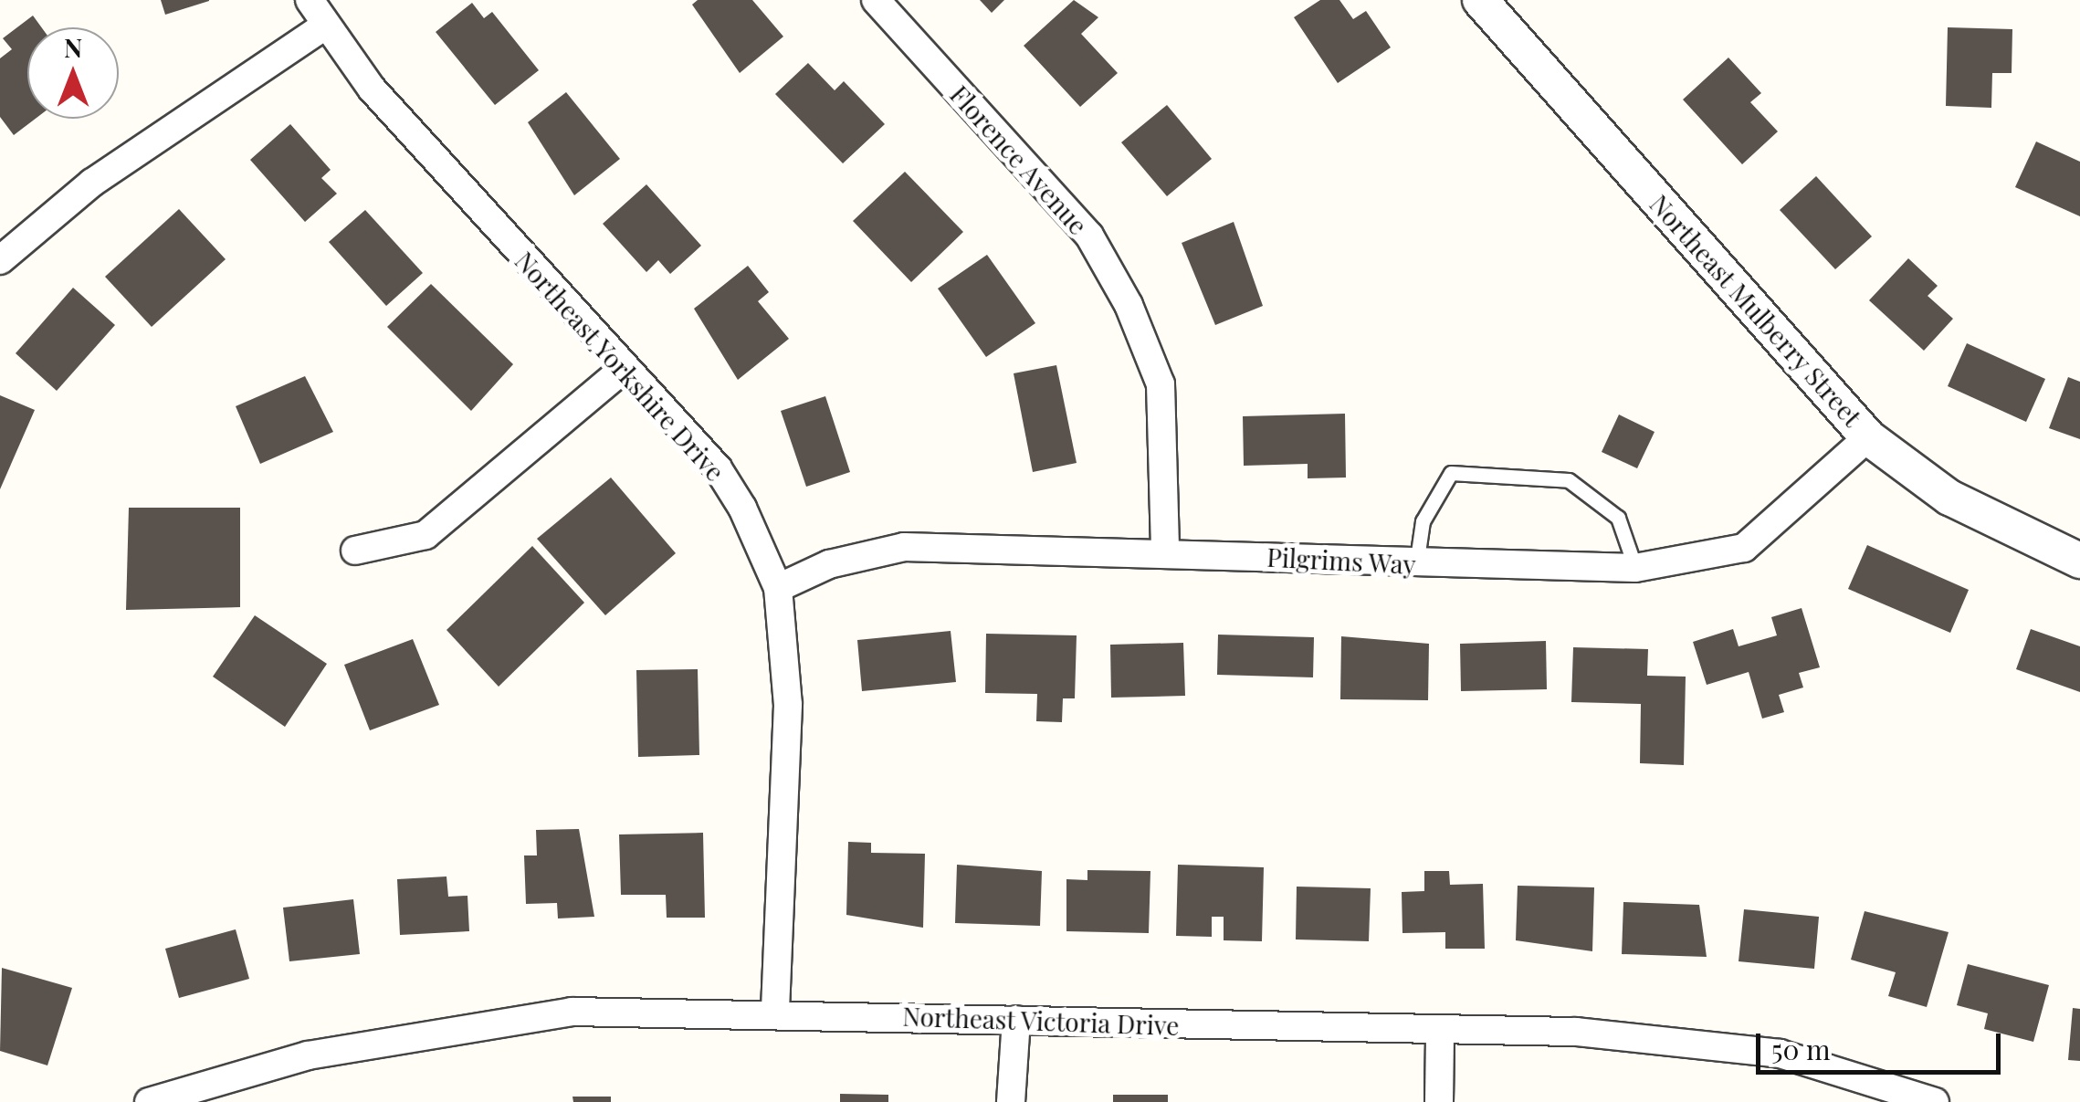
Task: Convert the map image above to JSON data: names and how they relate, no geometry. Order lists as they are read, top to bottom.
{
  "streets": {
    "street": [
      "Florence Avenue",
      "Northeast Mulberry Street",
      "Northeast Yorkshire Drive",
      "Pilgrims Way",
      "Northeast Victoria Drive"
    ]
  },
  "crossings": [
    ["Florence Avenue", "Pilgrims Way"],
    ["Northeast Mulberry Street", "Pilgrims Way"],
    ["Northeast Yorkshire Drive", "Pilgrims Way"],
    ["Northeast Yorkshire Drive", "Northeast Victoria Drive"]
  ],
  "scale_bar": "50 m",
  "north": "top"
}
